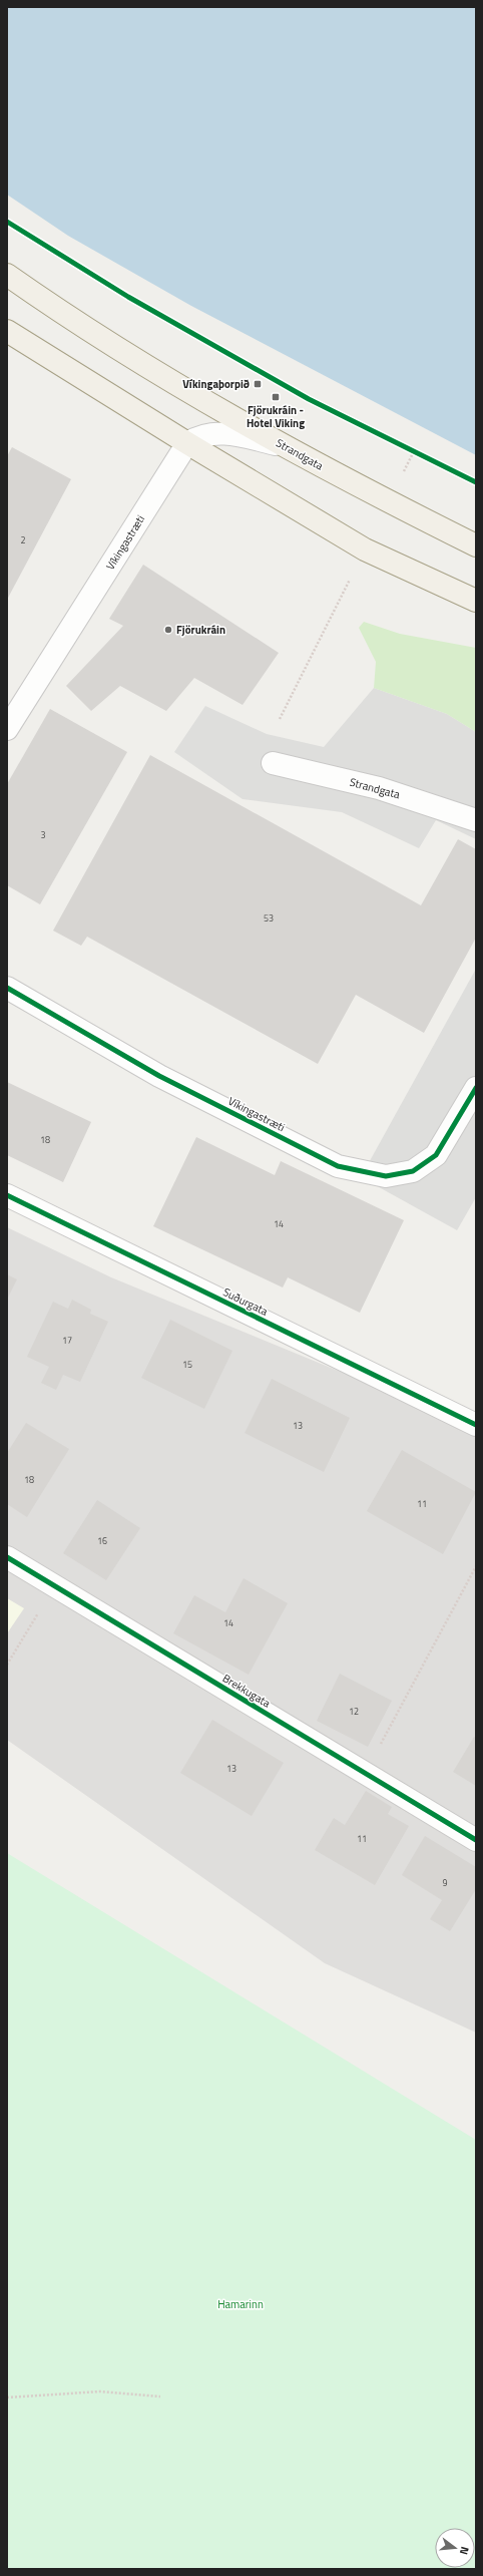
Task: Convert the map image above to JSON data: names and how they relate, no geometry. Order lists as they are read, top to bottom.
{
  "streets": {
    "main road": ["Strandgata"],
    "street": ["Víkingastræti", "Suðurgata", "Brekkugata"]
  },
  "parks": ["Hamarinn"],
  "places": {
    "transit": ["Víkingaþorpið", "Fjörukráin - Hotel Viking"],
    "other": ["Fjörukráin"]
  },
  "house_numbers": [
    "2",
    "3",
    "53",
    "18",
    "14",
    "17",
    "15",
    "13",
    "18",
    "11",
    "16",
    "14",
    "12",
    "13",
    "11",
    "9"
  ],
  "north": "right"
}
